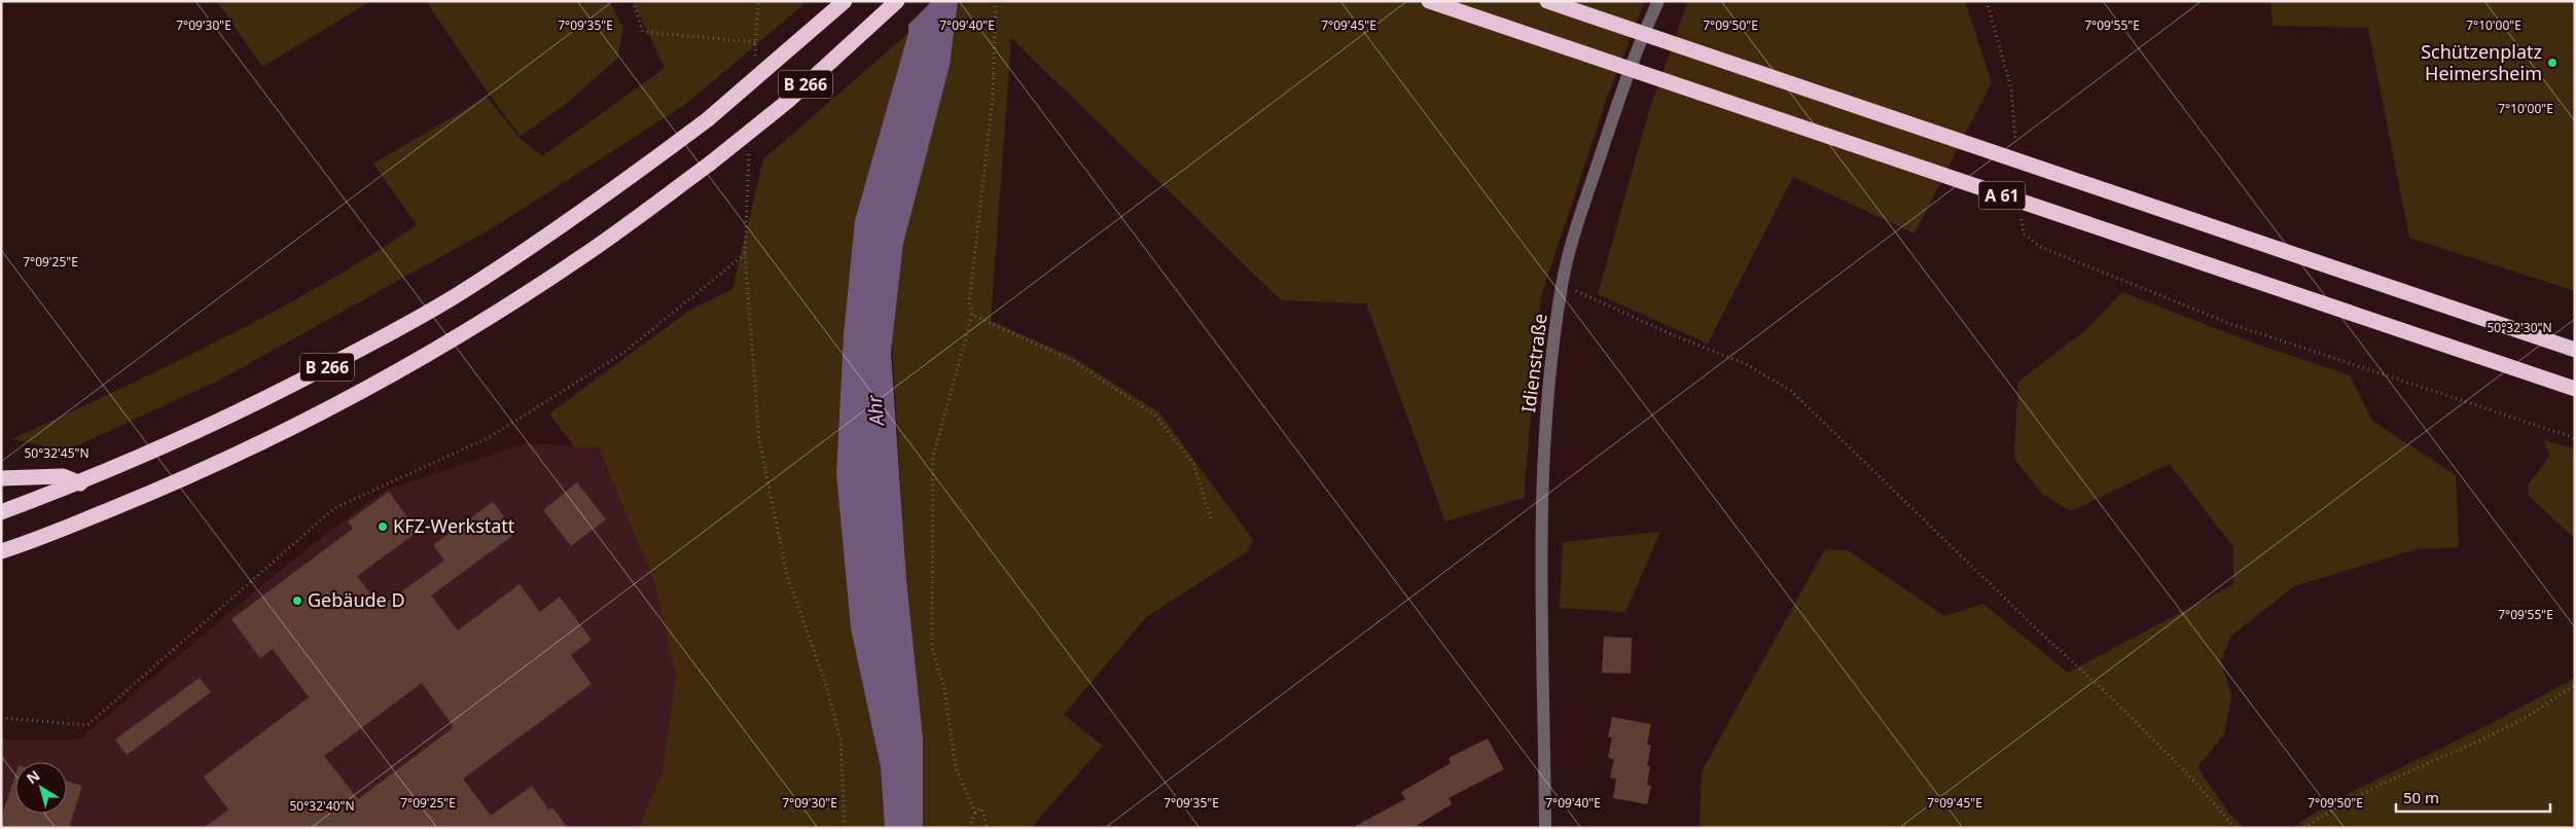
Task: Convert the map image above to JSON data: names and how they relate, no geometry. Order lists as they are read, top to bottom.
{
  "streets": {
    "highway": ["B 266", "A 61"],
    "street": ["Idienstraße"]
  },
  "water": ["Ahr"],
  "places": ["Schützenplatz Heimersheim", "KFZ-Werkstatt", "Gebäude D"],
  "scale_bar": "50 m",
  "north": "top left",
  "coordinates": [
    "7°09'30\"E",
    "7°09'35\"E",
    "7°09'40\"E",
    "7°09'45\"E",
    "7°09'50\"E",
    "7°09'55\"E",
    "7°10'00\"E",
    "7°09'25\"E",
    "50°32'30\"N",
    "50°32'45\"N",
    "50°32'40\"N"
  ]
}
